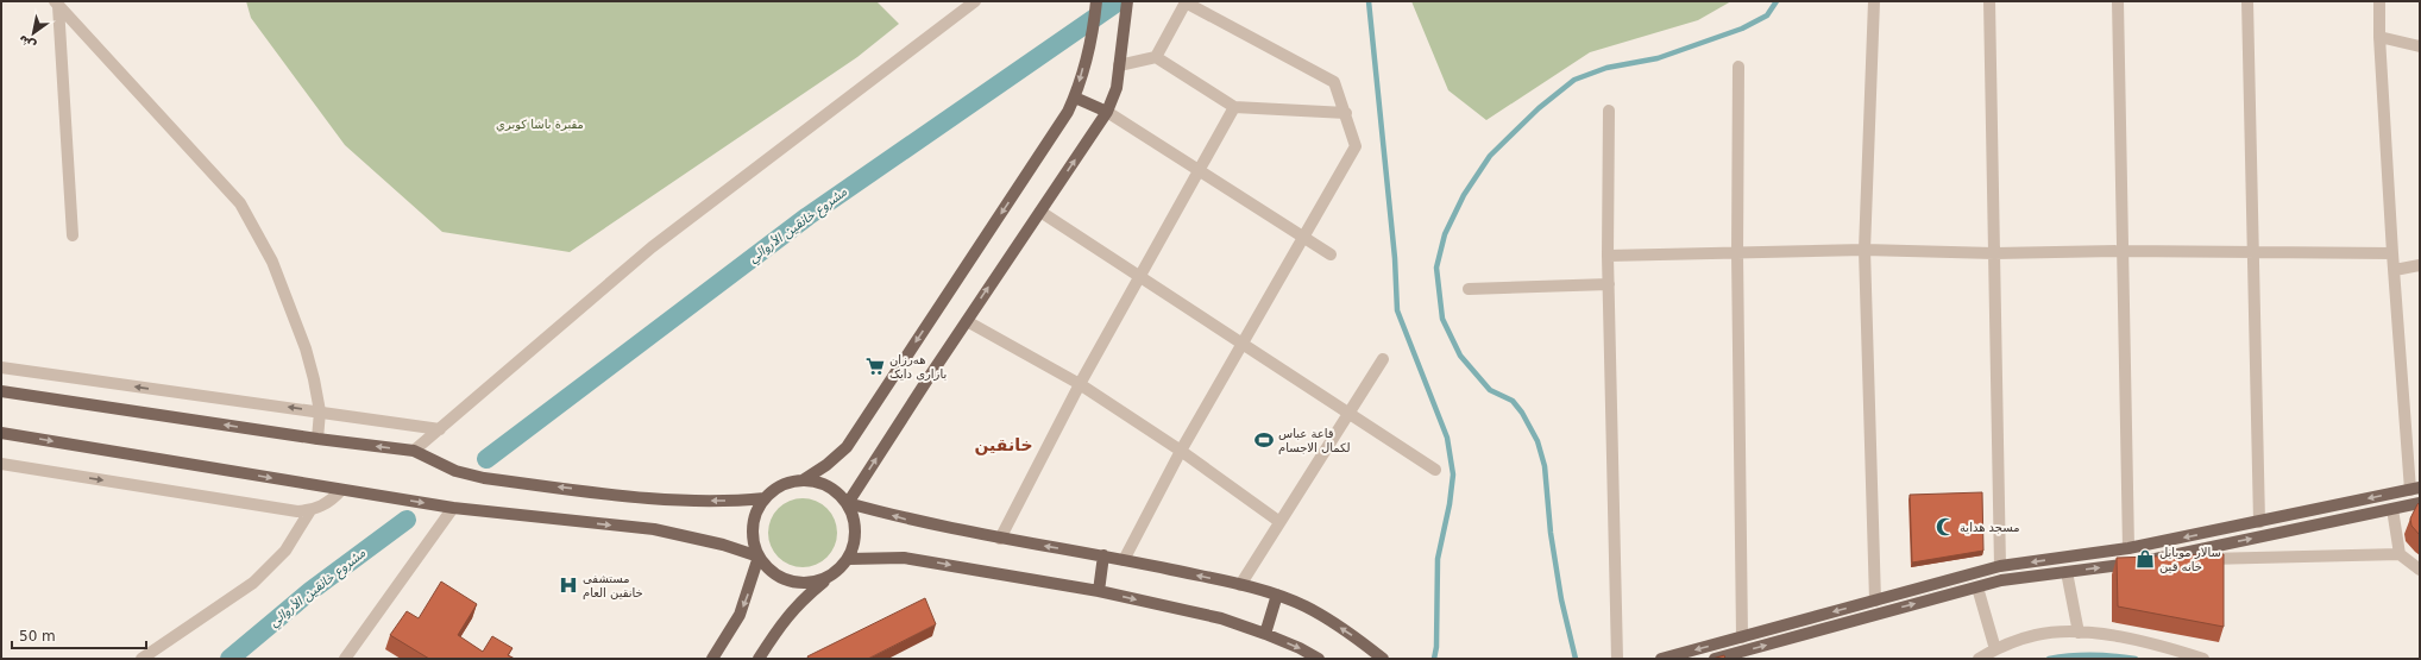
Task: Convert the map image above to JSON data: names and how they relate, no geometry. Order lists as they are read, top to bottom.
{
  "districts": ["خانقين"],
  "water": ["مشروع خانقين الأروائي"],
  "parks": ["مقبرة باشا كوبري"],
  "places": {
    "supermarket": ["هەرزان بازاری دایک"],
    "sports": ["قاعة عباس لكمال الاجسام"],
    "mosque": ["مسجد هداية"],
    "shop": ["سالار موبايل خانه قين"],
    "hospital": ["مستشفى خانقين العام"]
  },
  "scale_bar": "50 m",
  "north": "bottom left"
}
